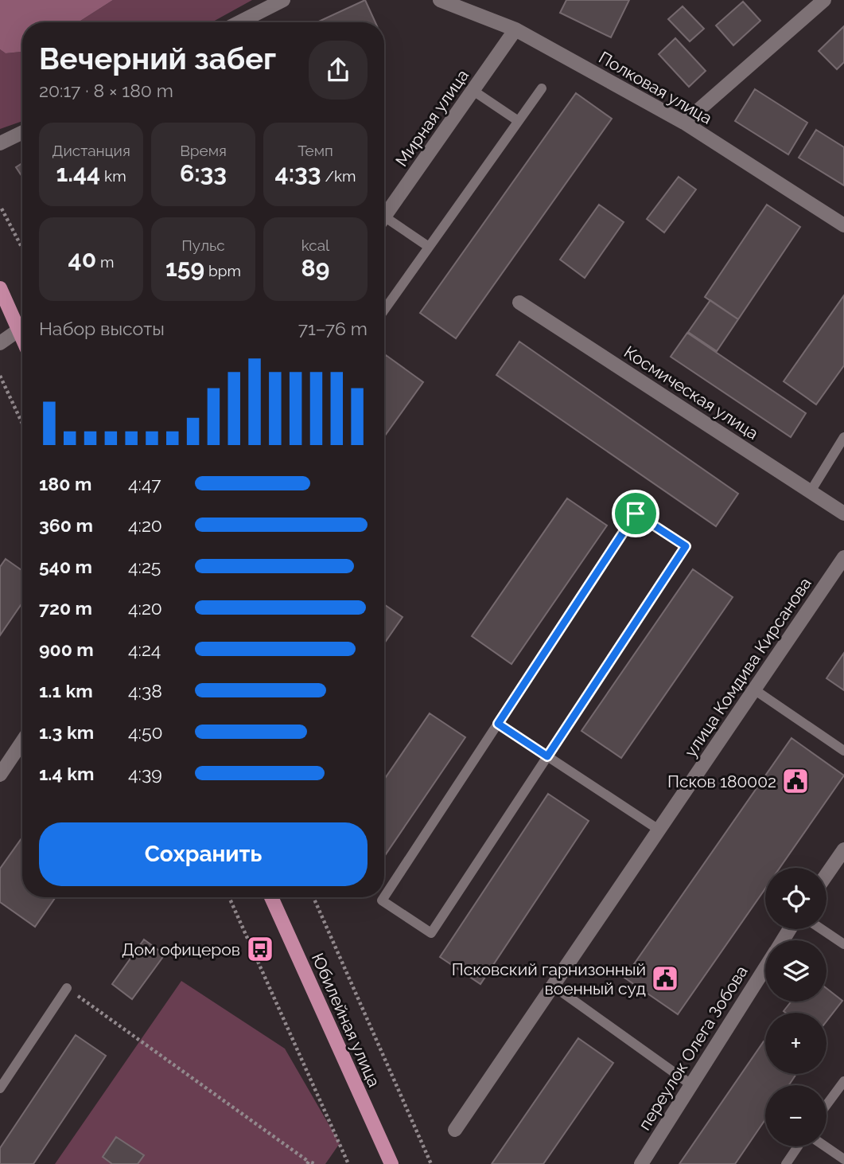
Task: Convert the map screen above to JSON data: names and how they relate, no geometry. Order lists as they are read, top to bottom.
{
  "streets": {
    "main road": ["Юбилейная улица"],
    "street": [
      "Полковая улица",
      "Мирная улица",
      "Космическая улица",
      "улица Комдива Кирсанова",
      "переулок Олега Зобова"
    ]
  },
  "crossings": [
    ["Полковая улица", "Мирная улица"]
  ],
  "places": {
    "public building": ["Псков 180002", "Псковский гарнизонный военный суд"],
    "bus stop": ["Дом офицеров"]
  },
  "page": {
    "heading": ["Вечерний забег", "20:17 · 8 × 180 m"],
    "stats": [
      ["Дистанция", "1.44 km"],
      ["Время", "6:33"],
      ["Темп", "4:33 /km"],
      ["40 m"],
      ["Пульс", "159 bpm"],
      ["kcal", "89"]
    ],
    "chart": ["Набор высоты", "71–76 m"],
    "list": [
      {
        "name": "180 m",
        "note": "4:47"
      },
      {
        "name": "360 m",
        "note": "4:20"
      },
      {
        "name": "540 m",
        "note": "4:25"
      },
      {
        "name": "720 m",
        "note": "4:20"
      },
      {
        "name": "900 m",
        "note": "4:24"
      },
      {
        "name": "1.1 km",
        "note": "4:38"
      },
      {
        "name": "1.3 km",
        "note": "4:50"
      },
      {
        "name": "1.4 km",
        "note": "4:39"
      }
    ],
    "buttons": "Сохранить",
    "map_buttons": ["+", "−"]
  }
}
